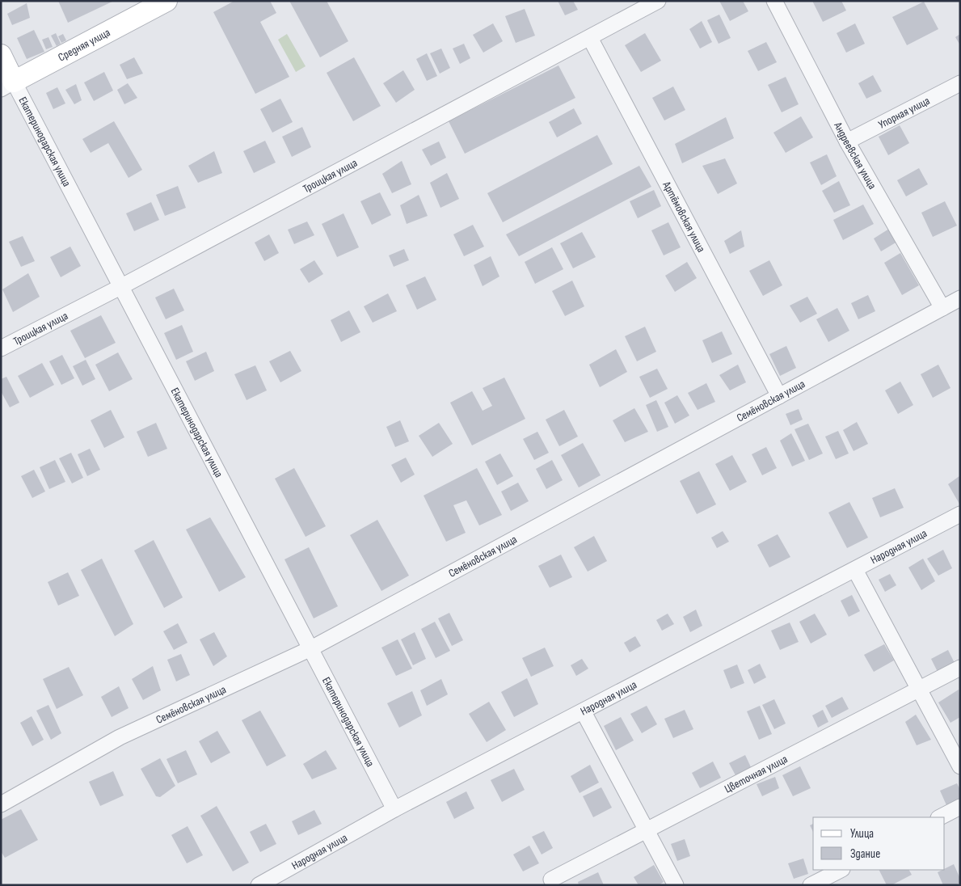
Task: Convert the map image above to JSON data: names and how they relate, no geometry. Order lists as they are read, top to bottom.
{
  "streets": {
    "street": [
      "Средняя улица",
      "Упорная улица",
      "Екатеринодарская улица",
      "Андреевская улица",
      "Троицкая улица",
      "Артёмовская улица",
      "Семёновская улица",
      "Народная улица",
      "Цветочная улица"
    ]
  },
  "crossings": [
    ["Средняя улица", "Екатеринодарская улица"],
    ["Упорная улица", "Андреевская улица"],
    ["Екатеринодарская улица", "Троицкая улица"],
    ["Екатеринодарская улица", "Семёновская улица"],
    ["Екатеринодарская улица", "Народная улица"],
    ["Андреевская улица", "Семёновская улица"],
    ["Троицкая улица", "Артёмовская улица"],
    ["Артёмовская улица", "Семёновская улица"]
  ],
  "legend": ["Улица", "Здание"]
}
